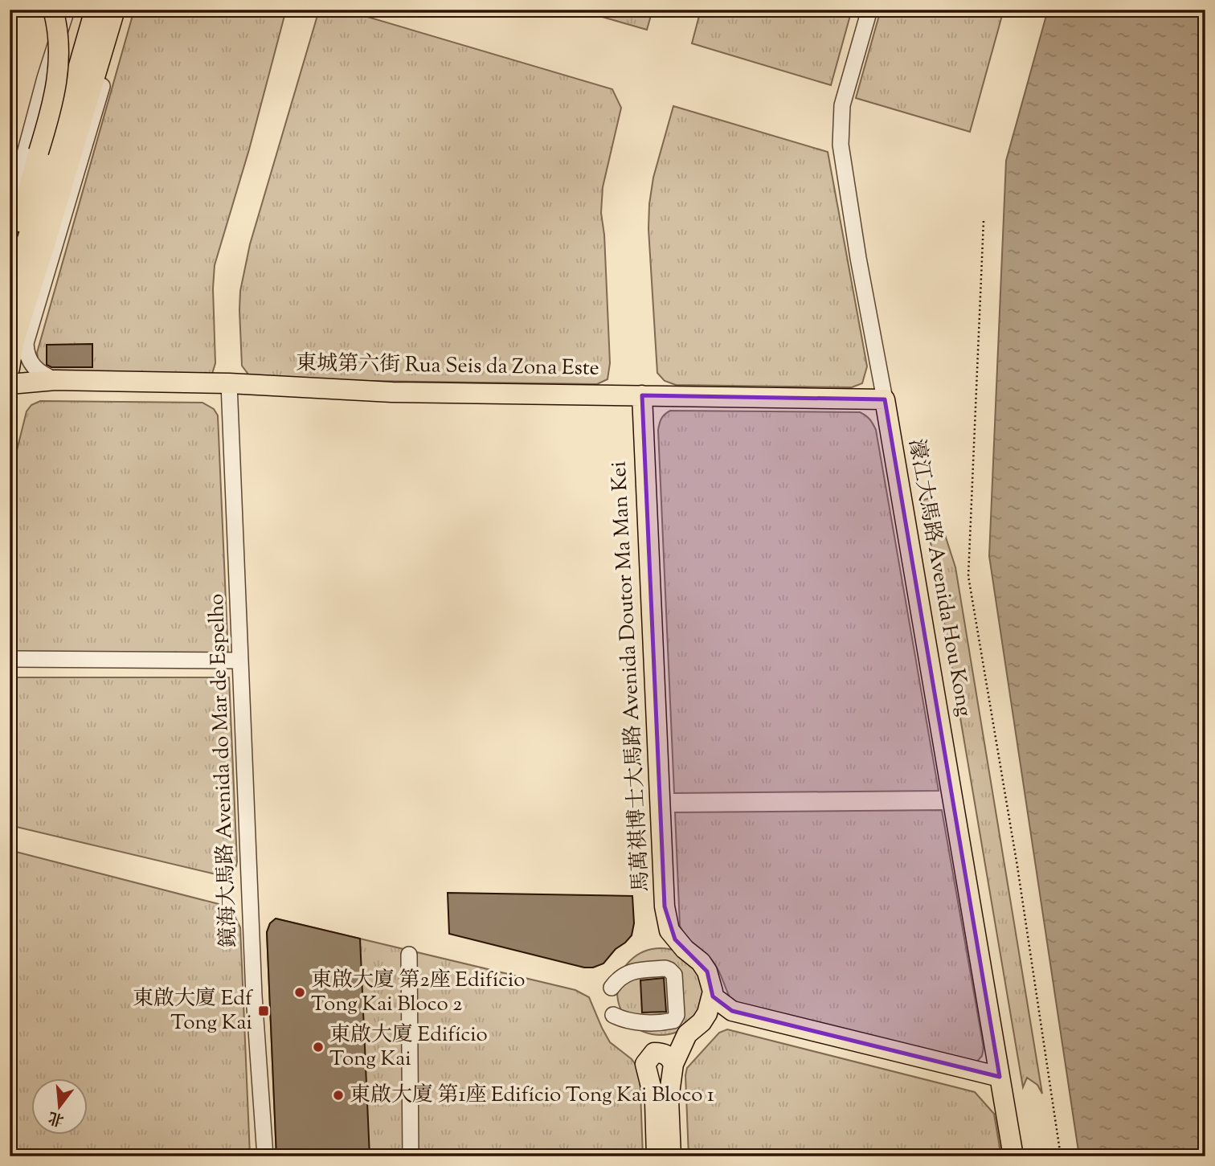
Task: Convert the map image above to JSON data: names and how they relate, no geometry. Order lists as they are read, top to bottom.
{
  "streets": {
    "main road": ["東城第六街 Rua Seis da Zona Este", "濠江大馬路 Avenida Hou Kong", "馬萬祺博士大馬路 Avenida Doutor Ma Man Kei"],
    "street": ["鏡海大馬路 Avenida do Mar de Espelho"]
  },
  "crossings": [
    ["東城第六街 Rua Seis da Zona Este", "濠江大馬路 Avenida Hou Kong"],
    ["東城第六街 Rua Seis da Zona Este", "馬萬祺博士大馬路 Avenida Doutor Ma Man Kei"],
    ["東城第六街 Rua Seis da Zona Este", "鏡海大馬路 Avenida do Mar de Espelho"]
  ],
  "places": {
    "other": ["東啟大廈 第2座 Edifício Tong Kai Bloco 2", "東啟大廈 Edifício Tong Kai", "東啟大廈 第1座 Edifício Tong Kai Bloco 1"],
    "transit": ["東啟大廈 Edf Tong Kai"]
  },
  "north": "bottom"
}
